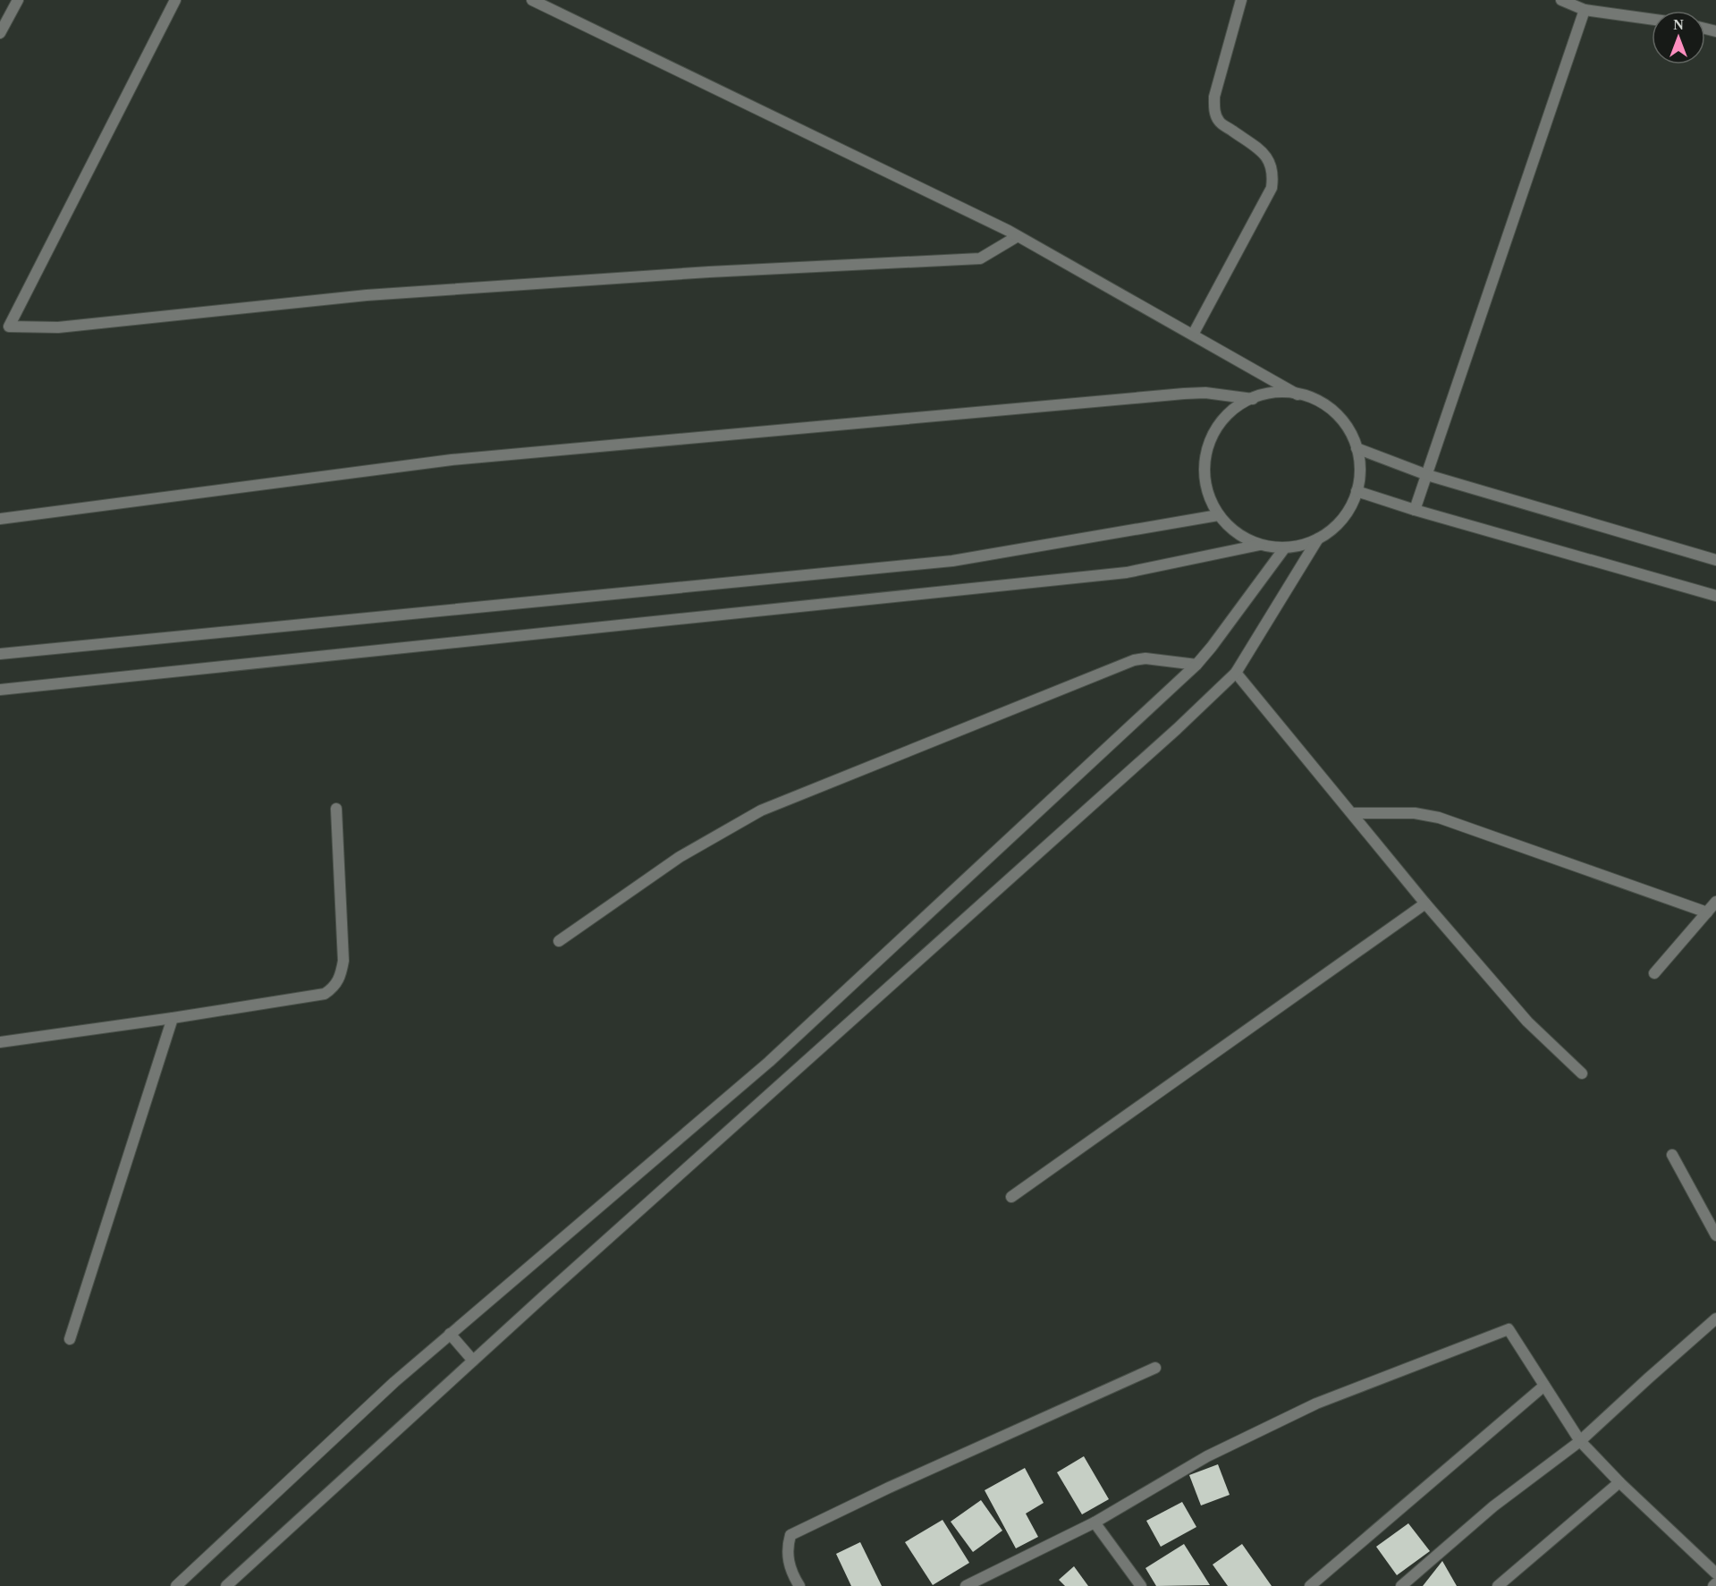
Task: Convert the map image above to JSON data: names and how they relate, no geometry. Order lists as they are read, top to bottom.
{
  "north": "top"
}
